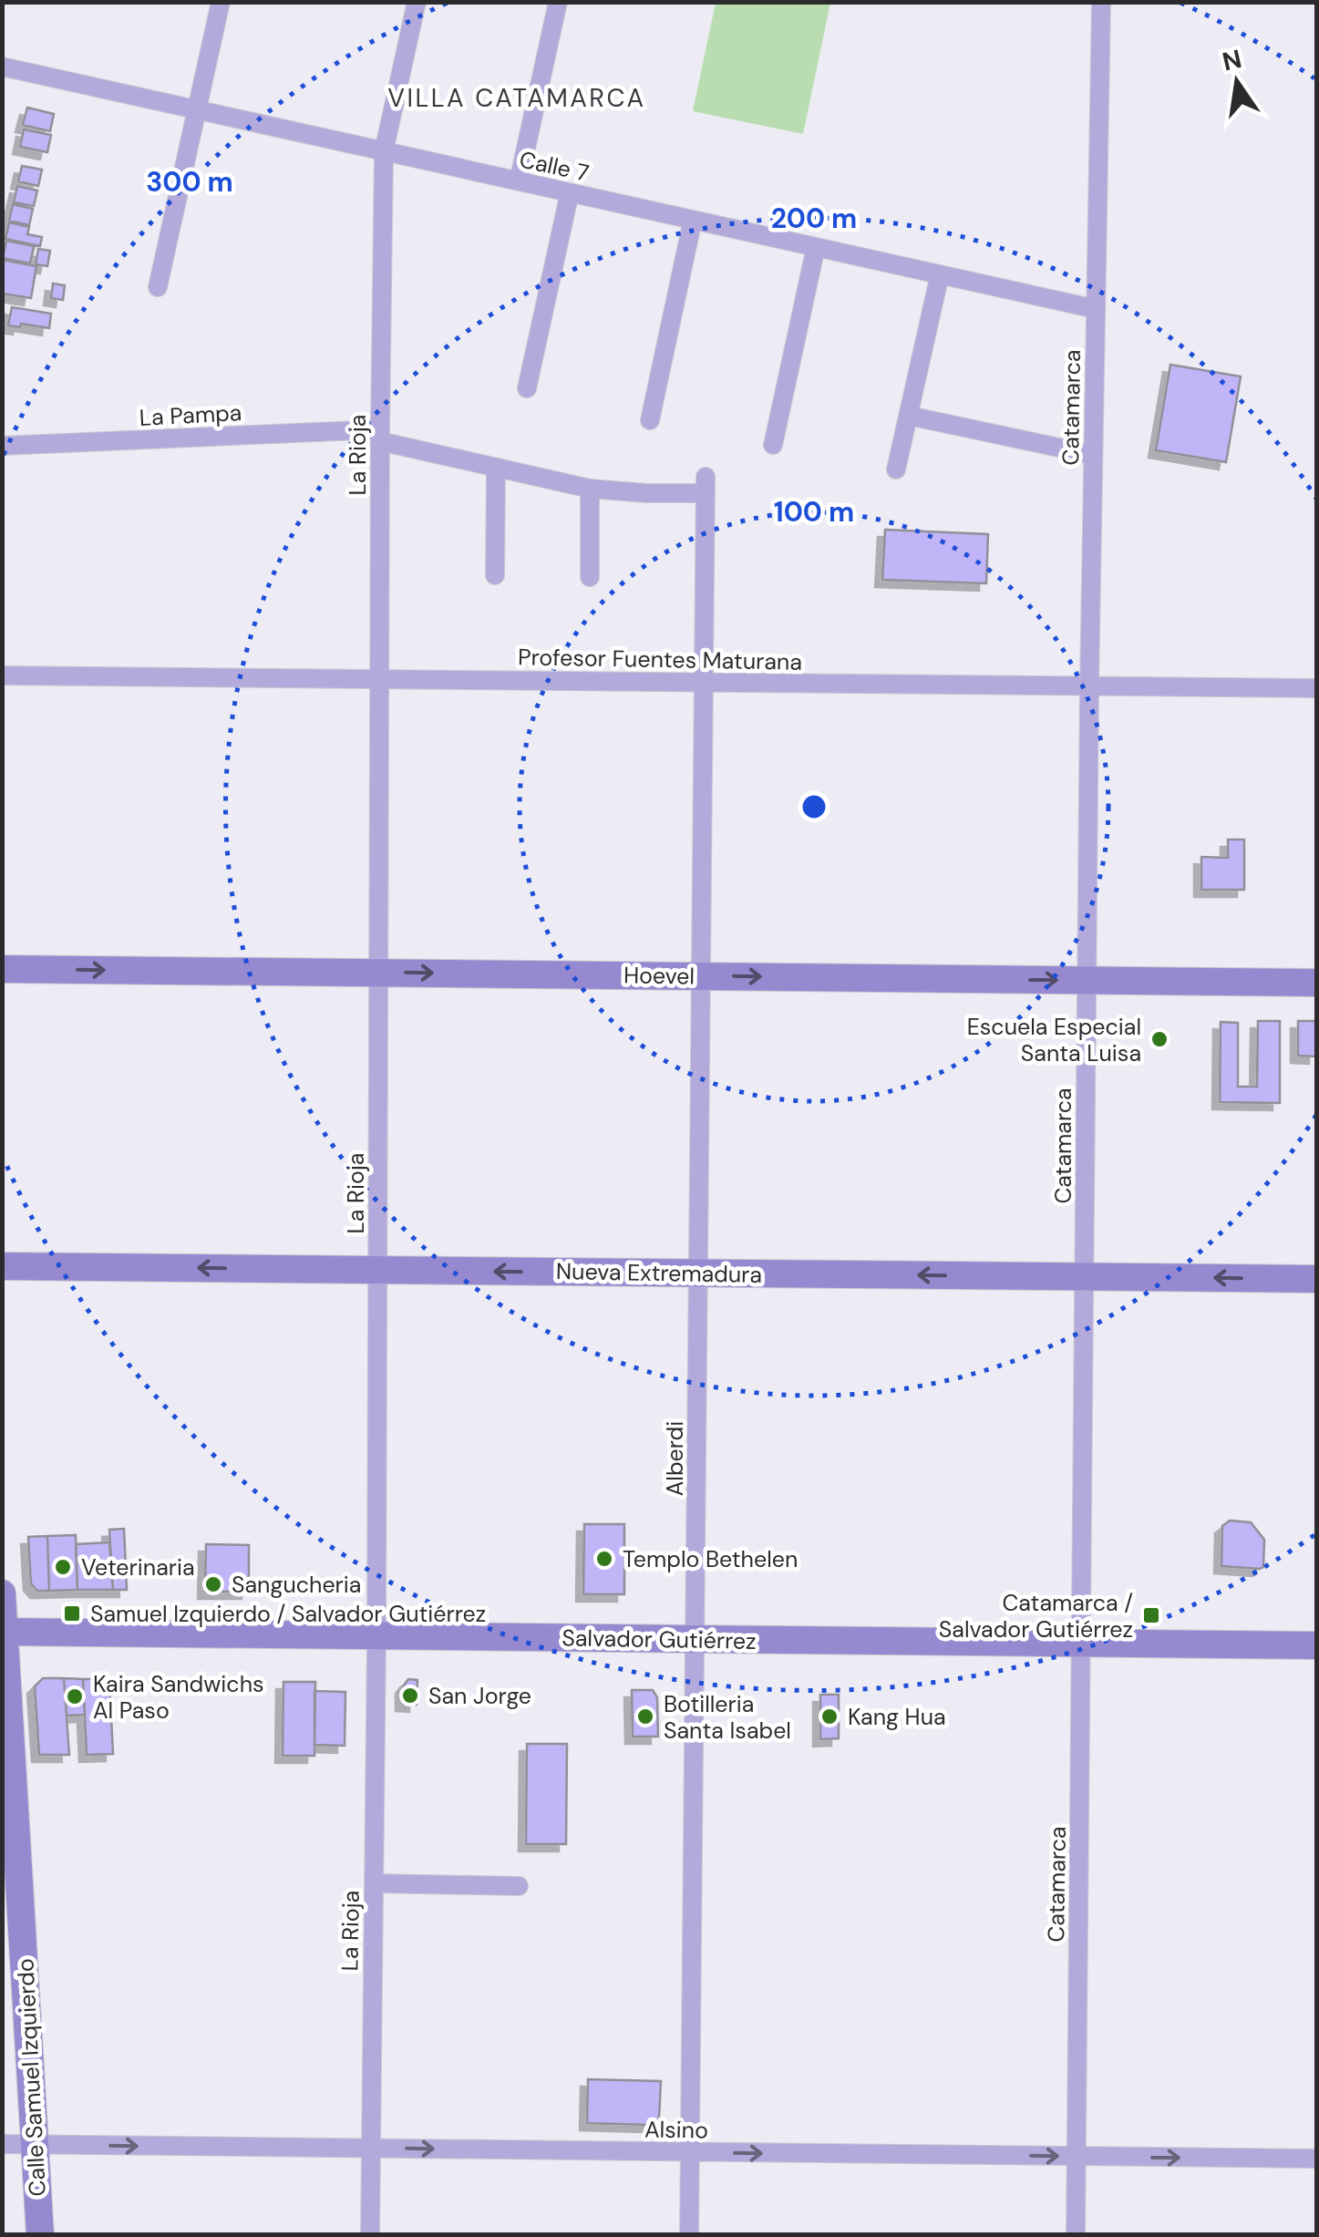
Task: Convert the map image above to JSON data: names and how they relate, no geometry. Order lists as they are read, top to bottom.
{
  "streets": {
    "street": [
      "Calle 7",
      "Catamarca",
      "La Pampa",
      "La Rioja",
      "Profesor Fuentes Maturana",
      "Hoevel",
      "Nueva Extremadura",
      "Alberdi",
      "Salvador Gutiérrez",
      "Calle Samuel Izquierdo",
      "Alsino"
    ]
  },
  "crossings": [
    ["Calle 7", "Catamarca"],
    ["Calle 7", "La Rioja"],
    ["Catamarca", "Profesor Fuentes Maturana"],
    ["Catamarca", "Hoevel"],
    ["Catamarca", "Nueva Extremadura"],
    ["Catamarca", "Salvador Gutiérrez"],
    ["Catamarca", "Alsino"],
    ["La Pampa", "La Rioja"],
    ["La Pampa", "Alberdi"],
    ["La Rioja", "Profesor Fuentes Maturana"],
    ["La Rioja", "Hoevel"],
    ["La Rioja", "Nueva Extremadura"],
    ["La Rioja", "Salvador Gutiérrez"],
    ["La Rioja", "Alsino"],
    ["Profesor Fuentes Maturana", "Alberdi"],
    ["Hoevel", "Alberdi"],
    ["Nueva Extremadura", "Alberdi"],
    ["Alberdi", "Salvador Gutiérrez"],
    ["Alberdi", "Alsino"],
    ["Salvador Gutiérrez", "Calle Samuel Izquierdo"],
    ["Calle Samuel Izquierdo", "Alsino"]
  ],
  "one_way": ["Hoevel", "Nueva Extremadura", "Alsino"],
  "districts": ["VILLA CATAMARCA"],
  "places": {
    "other": [
      "Escuela Especial Santa Luisa",
      "Templo Bethelen",
      "Veterinaria",
      "Sangucheria",
      "San Jorge",
      "Kaira Sandwichs Al Paso",
      "Botilleria Santa Isabel",
      "Kang Hua"
    ],
    "transit": ["Samuel Izquierdo / Salvador Gutiérrez", "Catamarca / Salvador Gutiérrez"]
  },
  "north": "top",
  "rings": ["300 m", "200 m", "100 m"]
}
